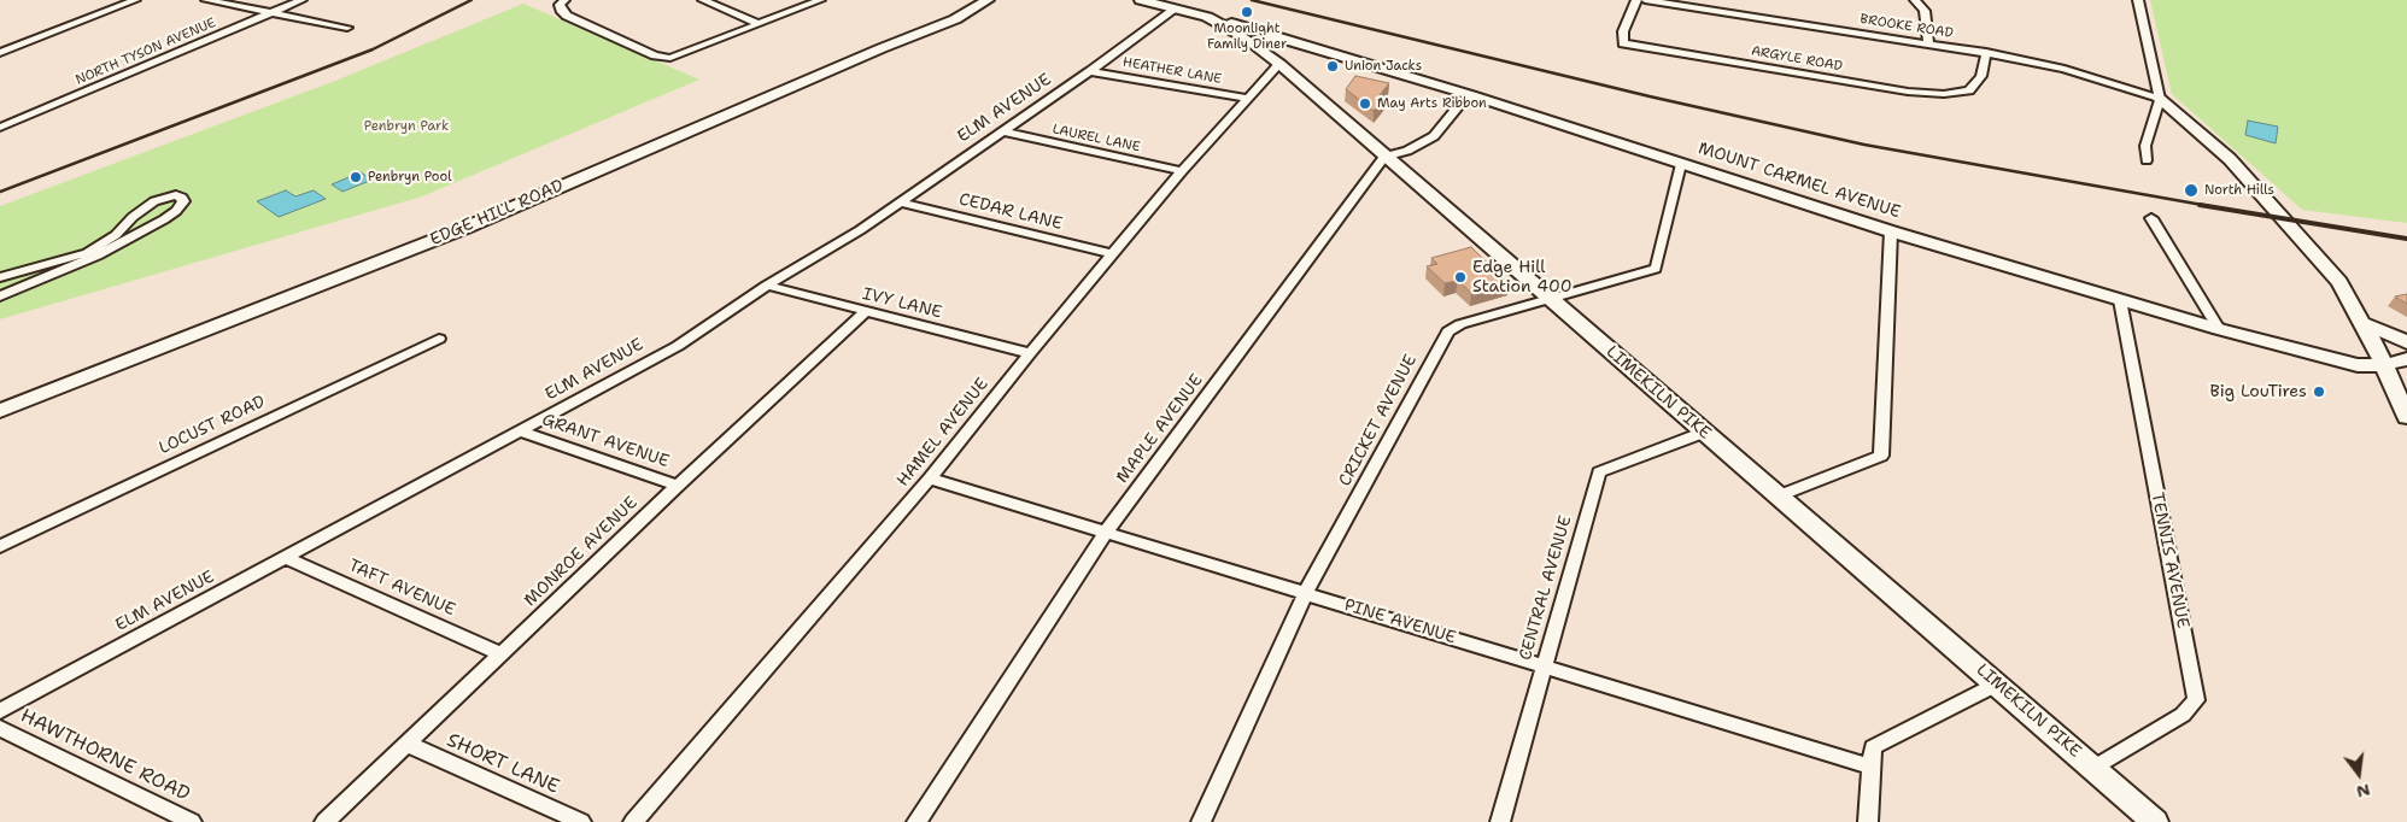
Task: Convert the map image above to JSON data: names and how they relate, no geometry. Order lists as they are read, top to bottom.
{
  "streets": {
    "main road": ["MOUNT CARMEL AVENUE", "EDGE HILL ROAD", "LIMEKILN PIKE"],
    "street": [
      "BROOKE ROAD",
      "NORTH TYSON AVENUE",
      "ARGYLE ROAD",
      "HEATHER LANE",
      "ELM AVENUE",
      "LAUREL LANE",
      "CEDAR LANE",
      "IVY LANE",
      "CRICKET AVENUE",
      "LOCUST ROAD",
      "MAPLE AVENUE",
      "HAMEL AVENUE",
      "GRANT AVENUE",
      "MONROE AVENUE",
      "TENNIS AVENUE",
      "TAFT AVENUE",
      "CENTRAL AVENUE",
      "PINE AVENUE",
      "HAWTHORNE ROAD",
      "SHORT LANE"
    ]
  },
  "crossings": [
    ["BROOKE ROAD", "ARGYLE ROAD"],
    ["HEATHER LANE", "ELM AVENUE"],
    ["HEATHER LANE", "HAMEL AVENUE"],
    ["ELM AVENUE", "LAUREL LANE"],
    ["ELM AVENUE", "CEDAR LANE"],
    ["ELM AVENUE", "IVY LANE"],
    ["ELM AVENUE", "LIMEKILN PIKE"],
    ["ELM AVENUE", "GRANT AVENUE"],
    ["ELM AVENUE", "TAFT AVENUE"],
    ["LAUREL LANE", "HAMEL AVENUE"],
    ["MOUNT CARMEL AVENUE", "LIMEKILN PIKE"],
    ["MOUNT CARMEL AVENUE", "CRICKET AVENUE"],
    ["MOUNT CARMEL AVENUE", "TENNIS AVENUE"],
    ["CEDAR LANE", "HAMEL AVENUE"],
    ["IVY LANE", "HAMEL AVENUE"],
    ["IVY LANE", "MONROE AVENUE"],
    ["LIMEKILN PIKE", "CRICKET AVENUE"],
    ["LIMEKILN PIKE", "MAPLE AVENUE"],
    ["LIMEKILN PIKE", "HAMEL AVENUE"],
    ["LIMEKILN PIKE", "TENNIS AVENUE"],
    ["LIMEKILN PIKE", "CENTRAL AVENUE"],
    ["CRICKET AVENUE", "PINE AVENUE"],
    ["MAPLE AVENUE", "PINE AVENUE"],
    ["HAMEL AVENUE", "PINE AVENUE"],
    ["GRANT AVENUE", "MONROE AVENUE"],
    ["MONROE AVENUE", "TAFT AVENUE"],
    ["MONROE AVENUE", "SHORT LANE"],
    ["CENTRAL AVENUE", "PINE AVENUE"]
  ],
  "parks": ["Penbryn Park"],
  "places": [
    "Moonlight Family Diner",
    "Union Jacks",
    "May Arts Ribbon",
    "Penbryn Pool",
    "North Hills",
    "Edge Hill Station 400",
    "Big LouTires"
  ],
  "north": "bottom"
}
